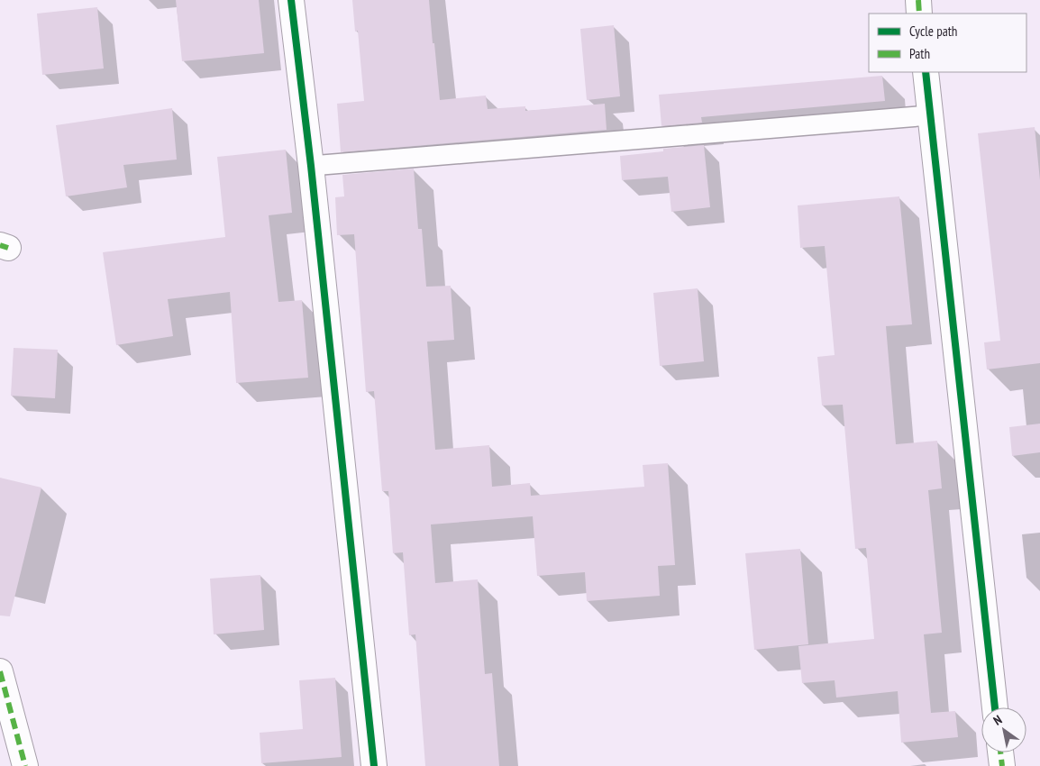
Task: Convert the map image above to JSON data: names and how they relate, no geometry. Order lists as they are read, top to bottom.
{
  "legend": ["Cycle path", "Path"],
  "north": "top left"
}
